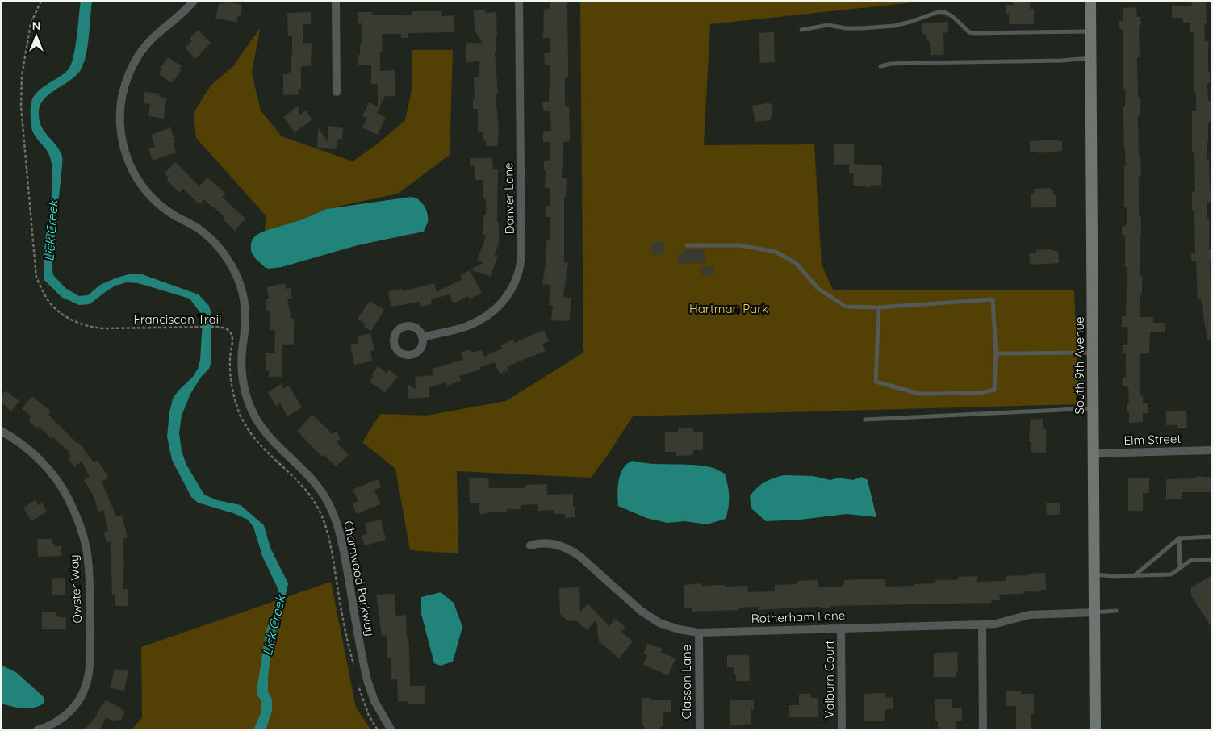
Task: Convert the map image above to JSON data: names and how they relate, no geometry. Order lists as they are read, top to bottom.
{
  "streets": {
    "street": [
      "Danver Lane",
      "South 9th Avenue",
      "Elm Street",
      "Charnwood Parkway",
      "Owster Way",
      "Rotherham Lane",
      "Valburn Court",
      "Classon Lane"
    ],
    "path": ["Franciscan Trail"]
  },
  "crossings": [
    ["South 9th Avenue", "Elm Street"],
    ["South 9th Avenue", "Rotherham Lane"],
    ["Rotherham Lane", "Valburn Court"],
    ["Rotherham Lane", "Classon Lane"]
  ],
  "water": ["Lick Creek"],
  "parks": ["Hartman Park"],
  "north": "top"
}
